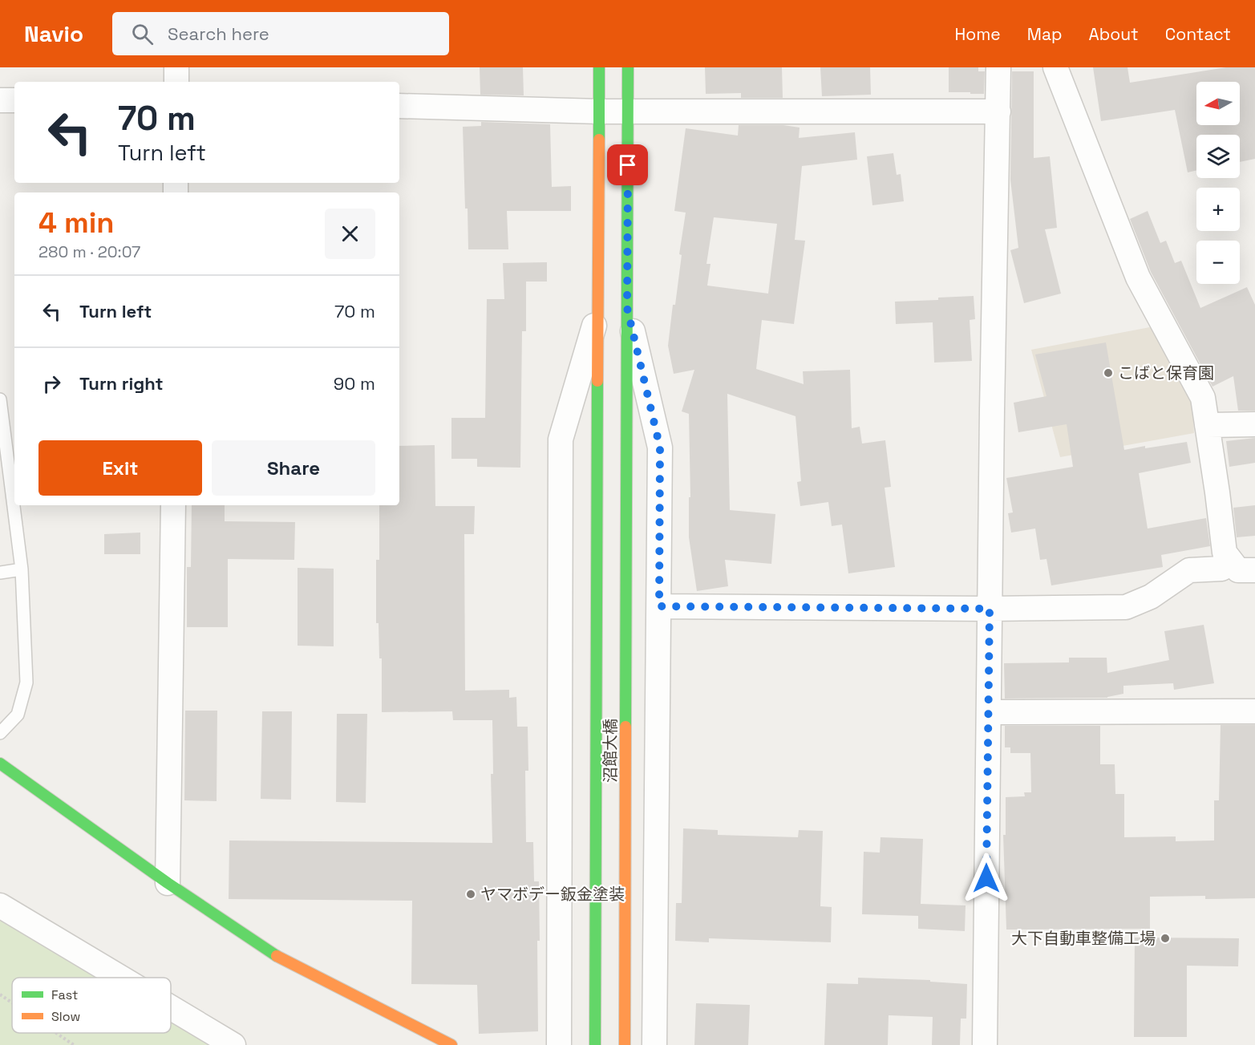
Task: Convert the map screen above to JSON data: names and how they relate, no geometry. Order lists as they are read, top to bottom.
{
  "streets": {
    "street": ["沼館大橋"]
  },
  "places": ["こばと保育園", "ヤマボデー鈑金塗装", "大下自動車整備工場"],
  "legend": ["Fast", "Slow"],
  "north": "left",
  "page": {
    "header": "Navio",
    "search": "Search here",
    "nav": [
      "Home",
      "Map",
      "About",
      "Contact"
    ],
    "map_buttons": ["+", "−"],
    "turn": ["70 m", "Turn left"],
    "heading": ["4 min", "280 m · 20:07"],
    "list": [
      {
        "name": "Turn left",
        "value": "70 m"
      },
      {
        "name": "Turn right",
        "value": "90 m"
      }
    ],
    "buttons": ["Exit", "Share"]
  }
}
